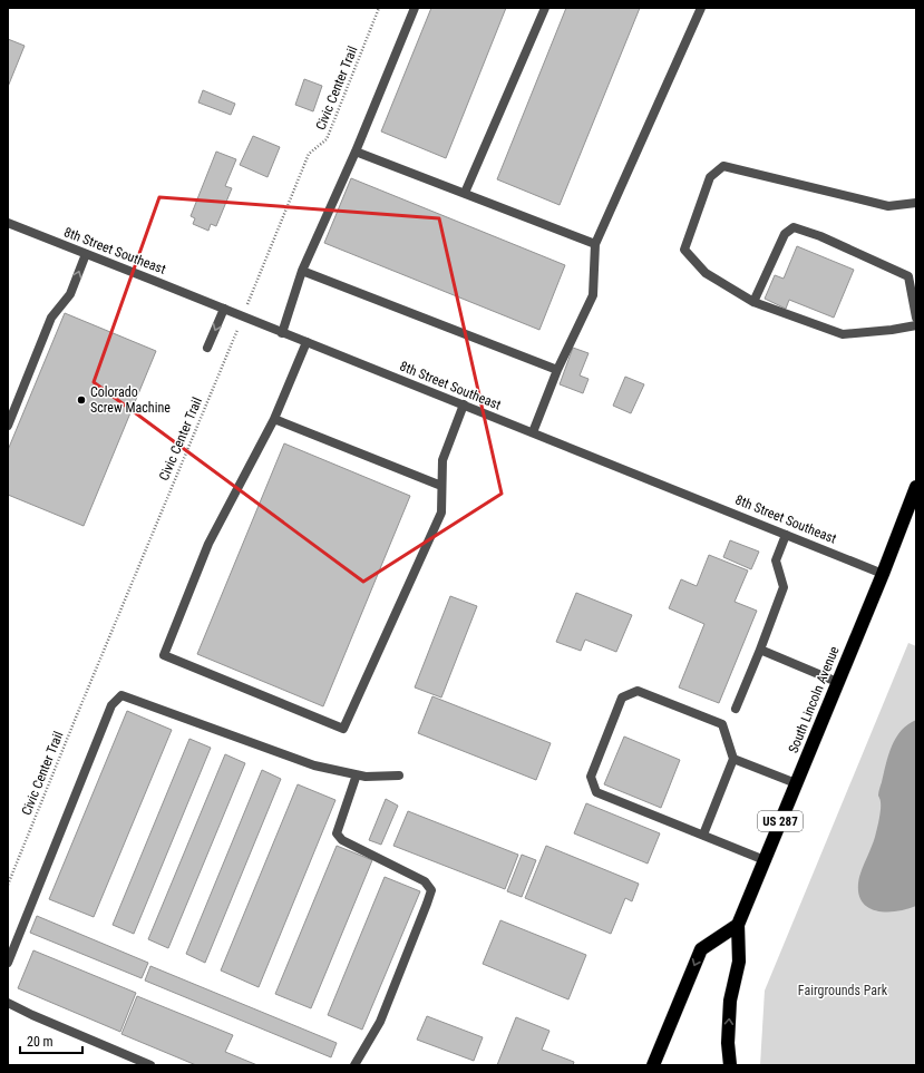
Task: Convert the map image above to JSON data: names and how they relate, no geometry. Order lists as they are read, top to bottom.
{
  "streets": {
    "highway": ["South Lincoln Avenue", "US 287"],
    "street": ["8th Street Southeast"],
    "path": ["Civic Center Trail"]
  },
  "crossings": [
    ["Civic Center Trail", "8th Street Southeast"],
    ["8th Street Southeast", "South Lincoln Avenue"]
  ],
  "parks": ["Fairgrounds Park"],
  "places": ["Colorado Screw Machine"],
  "scale_bar": "20 m"
}
